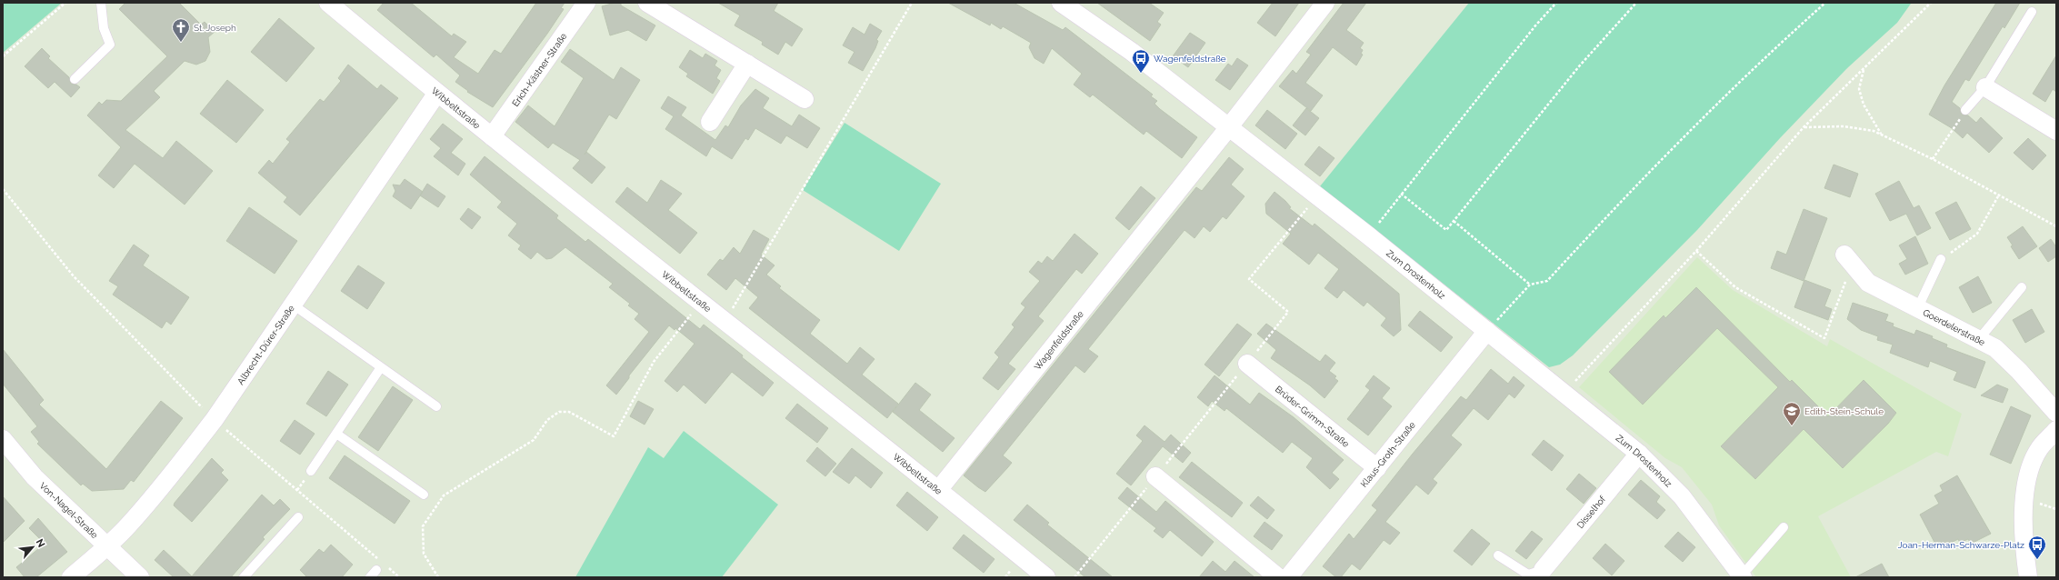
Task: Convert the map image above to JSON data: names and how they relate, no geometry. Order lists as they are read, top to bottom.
{
  "streets": {
    "street": [
      "Erich-Kästner-Straße",
      "Wibbeltstraße",
      "Zum Drostenholz",
      "Goerdelerstraße",
      "Wagenfeldstraße",
      "Albrecht-Dürer-Straße",
      "Brüder-Grimm-Straße",
      "Klaus-Groth-Straße",
      "Von-Nagel-Straße",
      "Disselhof"
    ]
  },
  "crossings": [
    ["Erich-Kästner-Straße", "Wibbeltstraße"],
    ["Wibbeltstraße", "Wagenfeldstraße"],
    ["Wibbeltstraße", "Albrecht-Dürer-Straße"],
    ["Zum Drostenholz", "Wagenfeldstraße"],
    ["Zum Drostenholz", "Klaus-Groth-Straße"],
    ["Zum Drostenholz", "Disselhof"],
    ["Albrecht-Dürer-Straße", "Von-Nagel-Straße"],
    ["Brüder-Grimm-Straße", "Klaus-Groth-Straße"]
  ],
  "places": {
    "church": ["St. Joseph"],
    "bus stop": ["Wagenfeldstraße", "Joan-Herman-Schwarze-Platz"],
    "school or university": ["Edith-Stein-Schule"]
  },
  "north": "top right"
}
